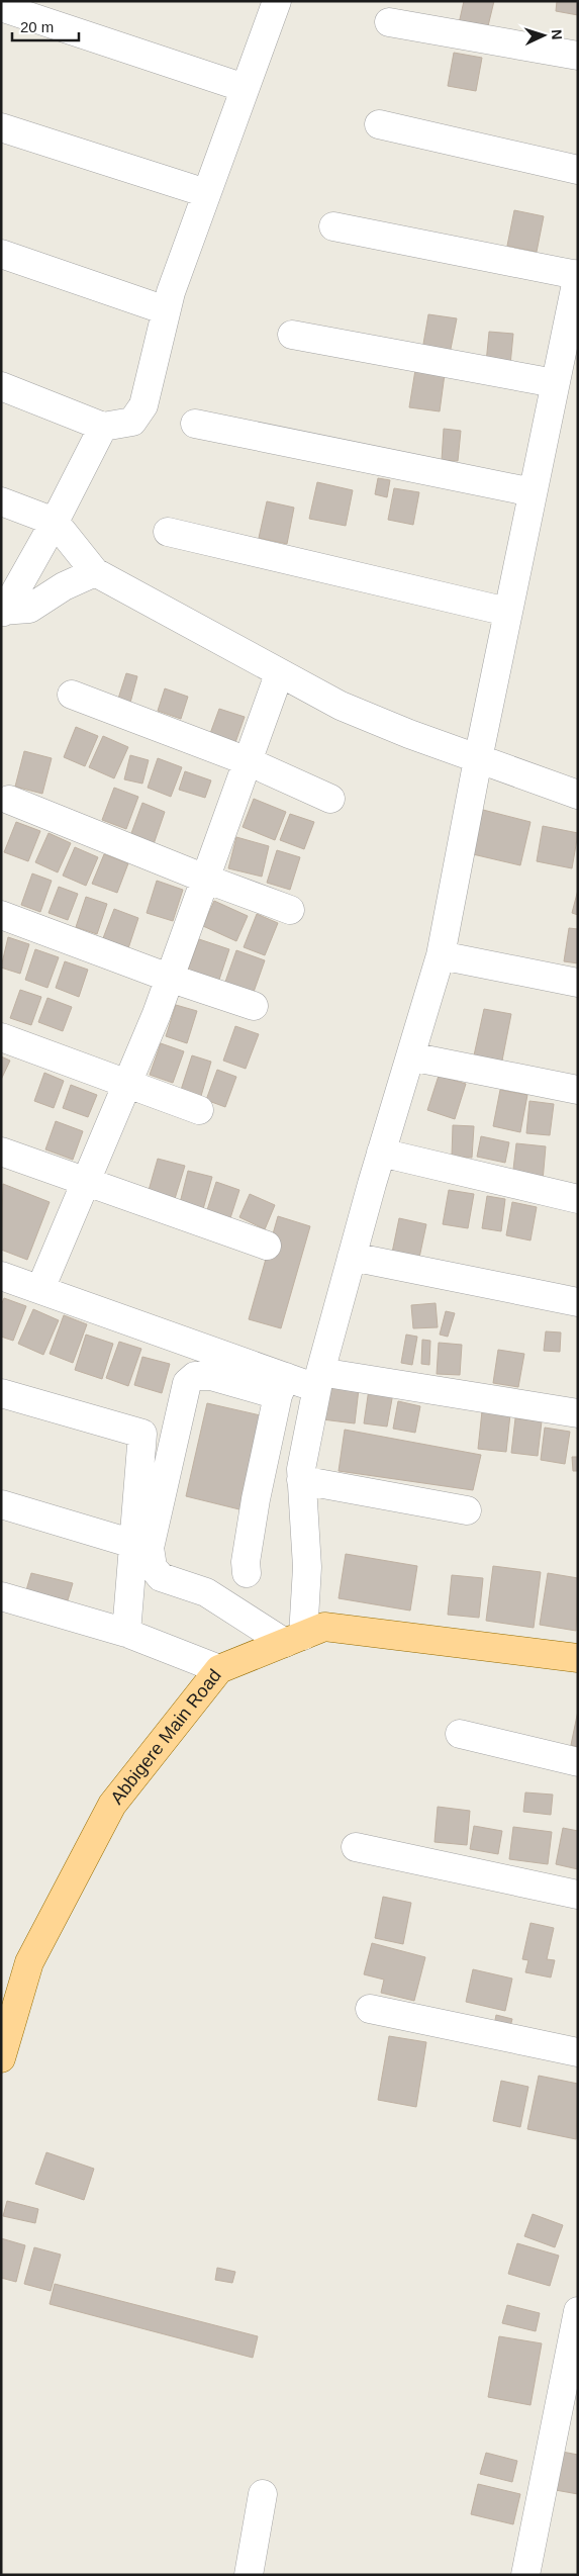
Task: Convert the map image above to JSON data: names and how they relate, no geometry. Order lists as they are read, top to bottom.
{
  "streets": {
    "main road": ["Abbigere Main Road"]
  },
  "scale_bar": "20 m",
  "north": "right"
}
